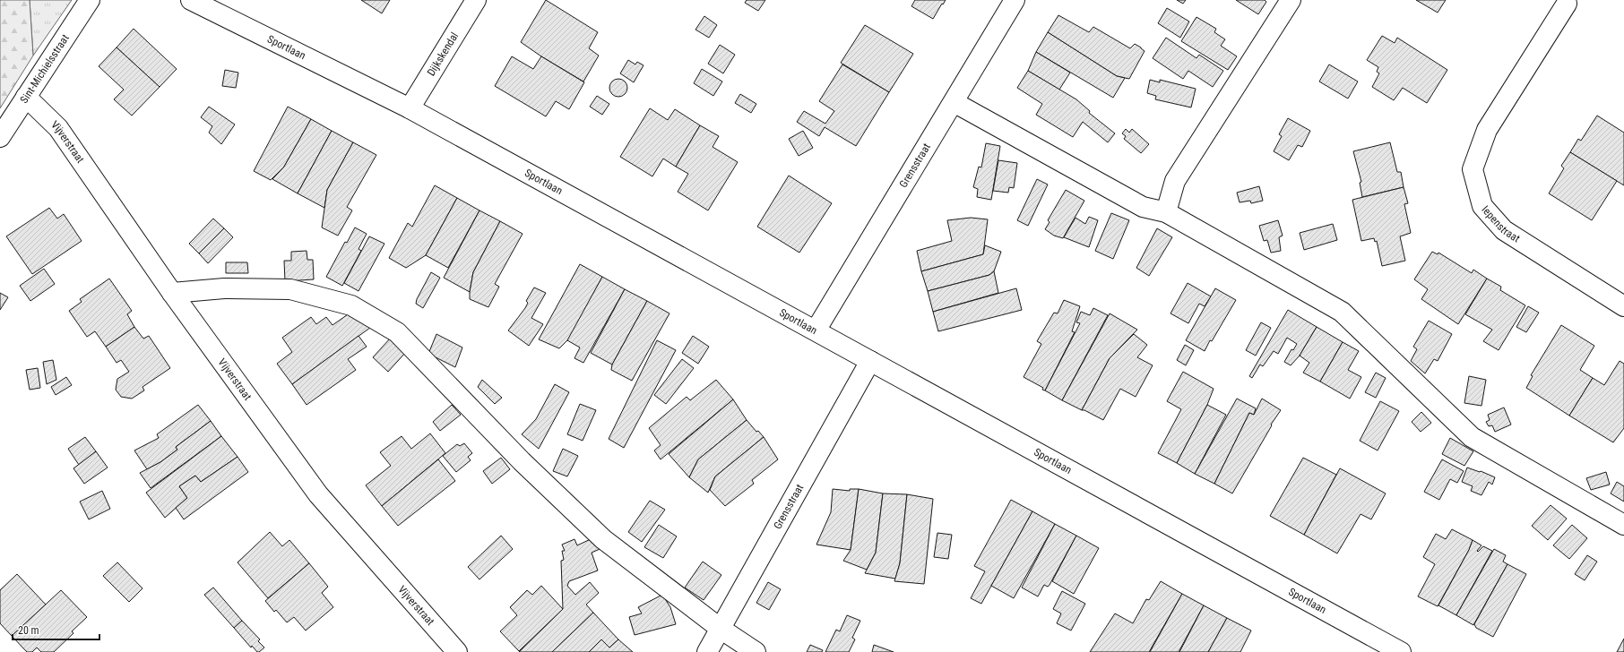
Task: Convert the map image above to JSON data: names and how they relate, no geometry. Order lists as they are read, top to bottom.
{
  "streets": {
    "street": [
      "Sportlaan",
      "Dijkskendal",
      "Sint-Michielsstraat",
      "Vijverstraat",
      "Grensstraat",
      "Iepenstraat"
    ]
  },
  "crossings": [
    ["Sportlaan", "Dijkskendal"],
    ["Sportlaan", "Grensstraat"],
    ["Sint-Michielsstraat", "Vijverstraat"]
  ],
  "scale_bar": "20 m"
}
